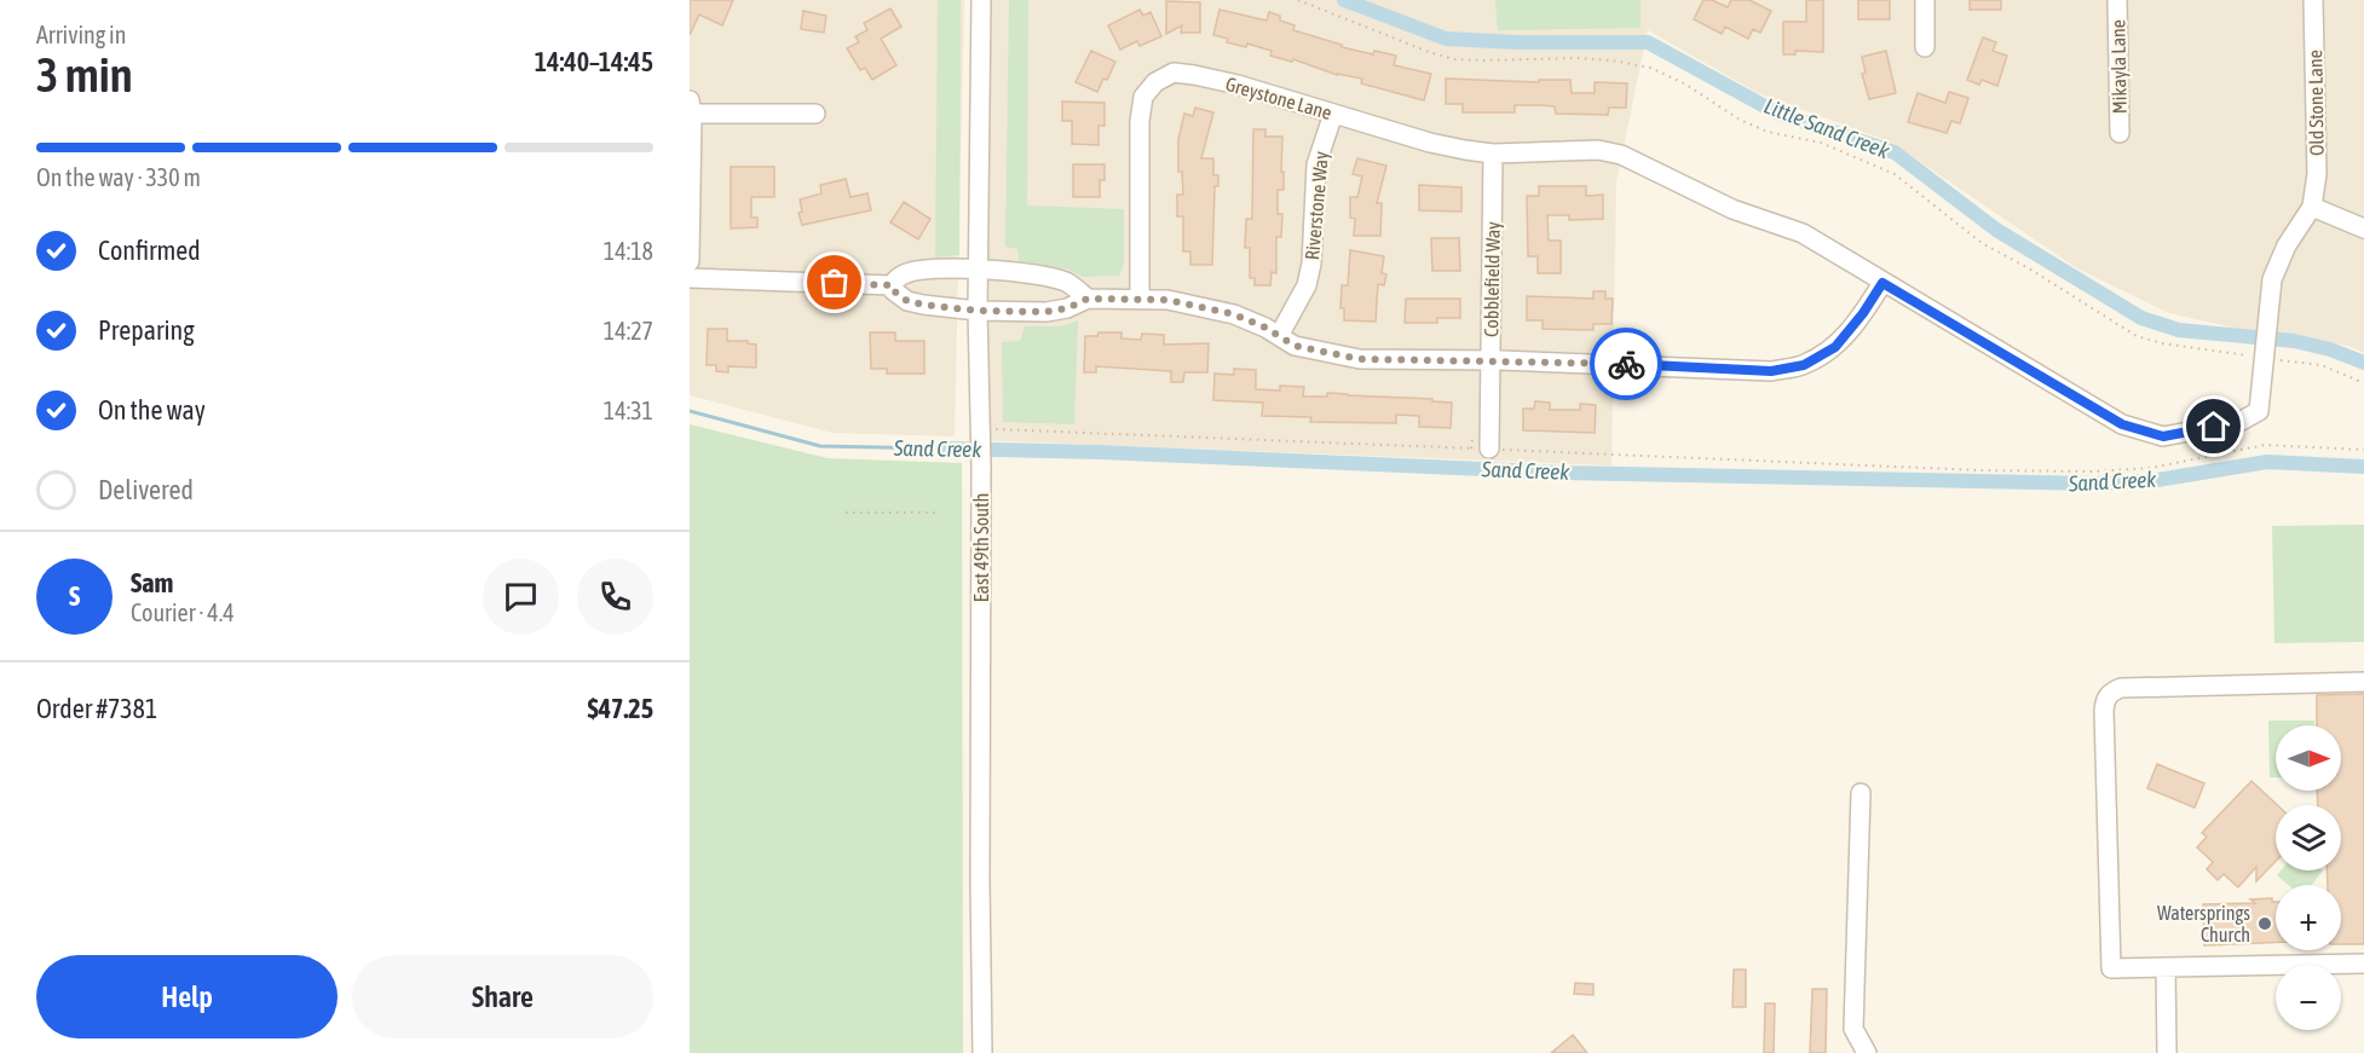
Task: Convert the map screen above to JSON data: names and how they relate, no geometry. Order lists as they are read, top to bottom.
{
  "streets": {
    "street": [
      "Mikayla Lane",
      "Greystone Lane",
      "Old Stone Lane",
      "Riverstone Way",
      "Cobblefield Way",
      "East 49th South"
    ]
  },
  "crossings": [
    ["Greystone Lane", "Riverstone Way"],
    ["Greystone Lane", "Cobblefield Way"]
  ],
  "water": ["Little Sand Creek", "Sand Creek"],
  "places": ["Watersprings Church"],
  "north": "right",
  "page": {
    "heading": ["3 min", "Arriving in", "14:40–14:45"],
    "panel": [
      "Sam",
      "Courier · 4.4",
      "Order #7381",
      "$47.25"
    ],
    "bar": "On the way · 330 m",
    "list": [
      ["Confirmed", "14:18"],
      ["Preparing", "14:27"],
      ["On the way", "14:31"],
      "Delivered"
    ],
    "round": "S",
    "map_buttons": ["+", "−"],
    "buttons": ["Help", "Share"]
  }
}
